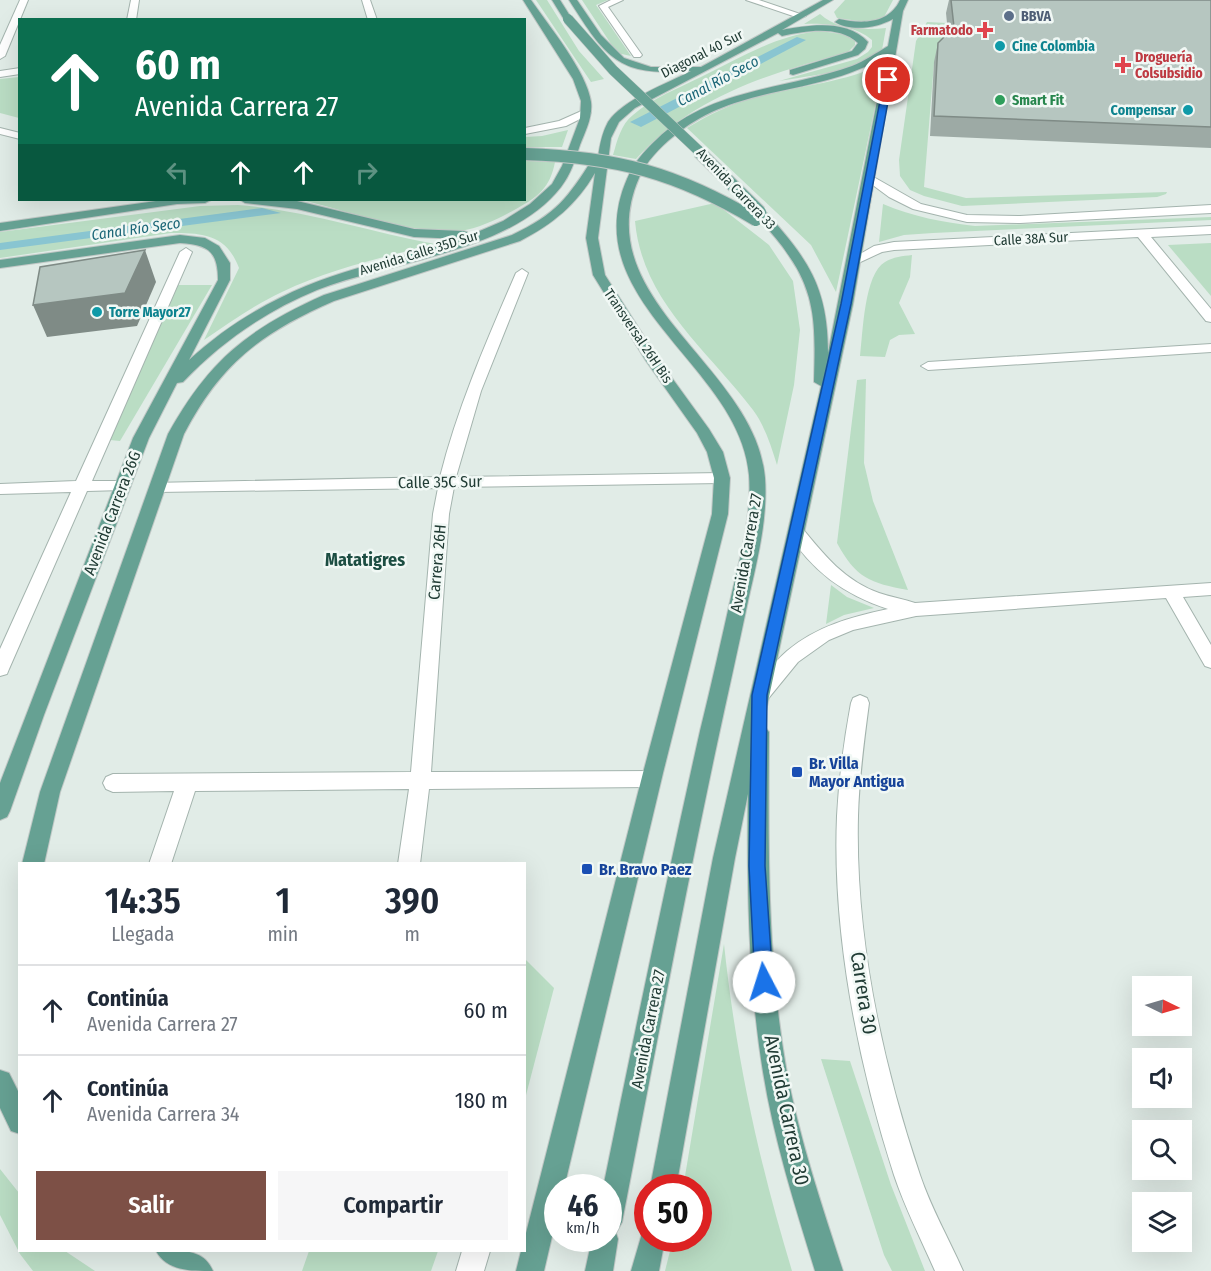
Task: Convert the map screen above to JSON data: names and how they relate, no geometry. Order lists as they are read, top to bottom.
{
  "streets": {
    "main road": [
      "Diagonal 40 Sur",
      "Avenida Carrera 33",
      "Avenida Calle 35D Sur",
      "Transversal 26H Bis",
      "Avenida Carrera 26G",
      "Avenida Carrera 27",
      "Avenida Carrera 30"
    ],
    "street": [
      "Calle 38A Sur",
      "Calle 35C Sur",
      "Carrera 26H",
      "Carrera 30"
    ]
  },
  "crossings": [
    ["Diagonal 40 Sur", "Avenida Calle 35D Sur"],
    ["Diagonal 40 Sur", "Transversal 26H Bis"],
    ["Avenida Calle 35D Sur", "Transversal 26H Bis"],
    ["Avenida Calle 35D Sur", "Avenida Carrera 26G"],
    ["Transversal 26H Bis", "Calle 35C Sur"],
    ["Transversal 26H Bis", "Avenida Carrera 27"],
    ["Calle 35C Sur", "Avenida Carrera 26G"],
    ["Calle 35C Sur", "Avenida Carrera 27"],
    ["Calle 35C Sur", "Carrera 26H"]
  ],
  "districts": ["Matatigres"],
  "water": ["Canal Río Seco"],
  "places": {
    "other": [
      "BBVA",
      "Cine Colombia",
      "Smart Fit",
      "Compensar",
      "Torre Mayor27"
    ],
    "health": ["Farmatodo", "Droguería Colsubsidio"],
    "transit": ["Br. Villa Mayor Antigua", "Br. Bravo Paez"]
  },
  "north": "right",
  "page": {
    "turn": ["60 m", "Avenida Carrera 27"],
    "eta": [
      "14:35",
      "Llegada",
      "1",
      "min",
      "390",
      "m"
    ],
    "list": [
      {
        "name": "Continúa",
        "note": "Avenida Carrera 27",
        "value": "60 m"
      },
      {
        "name": "Continúa",
        "note": "Avenida Carrera 34",
        "value": "180 m"
      }
    ],
    "buttons": ["Salir", "Compartir"],
    "speed": "46 km/h",
    "limit": "50"
  }
}
